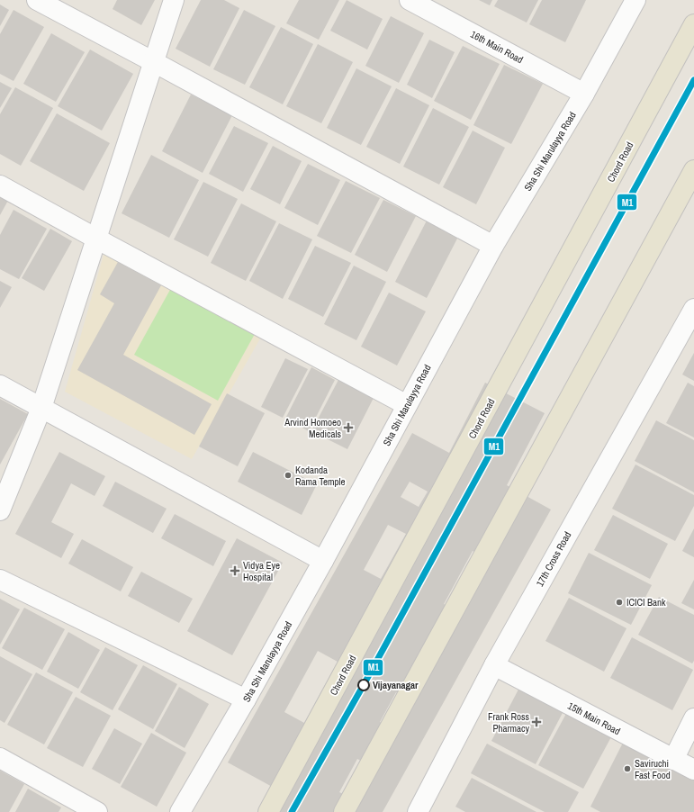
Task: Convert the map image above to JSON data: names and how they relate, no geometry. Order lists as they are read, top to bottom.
{
  "streets": {
    "main road": ["Chord Road"],
    "street": [
      "16th Main Road",
      "Sha Shi Marulayya Road",
      "17th Cross Road",
      "15th Main Road"
    ]
  },
  "crossings": [
    ["16th Main Road", "Sha Shi Marulayya Road"],
    ["17th Cross Road", "15th Main Road"]
  ],
  "places": {
    "health": ["Arvind Homoeo Medicals", "Vidya Eye Hospital", "Frank Ross Pharmacy"],
    "other": [
      "Kodanda Rama Temple",
      "ICICI Bank",
      "Vijayanagar",
      "Saviruchi Fast Food"
    ]
  },
  "lines": ["transit line M1"]
}
